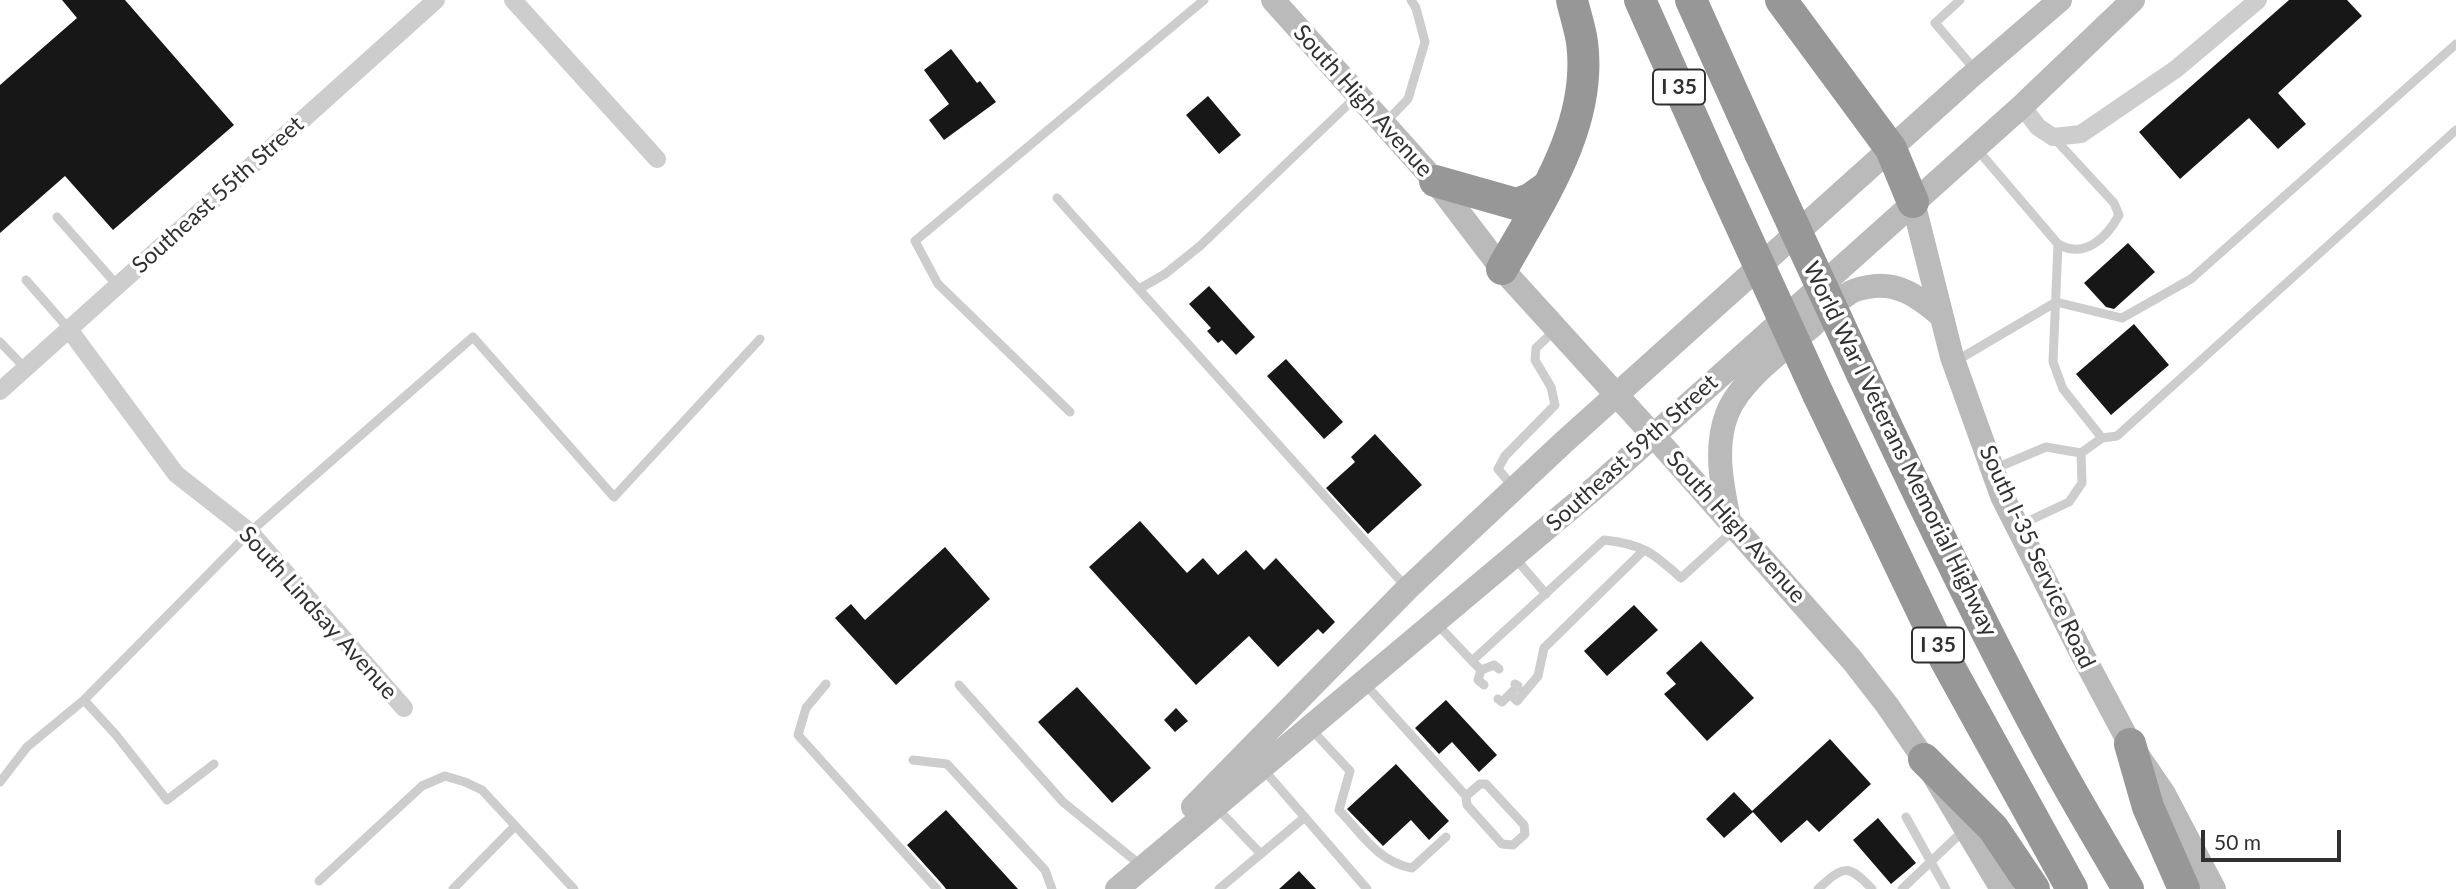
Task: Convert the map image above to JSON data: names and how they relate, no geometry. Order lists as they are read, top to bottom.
{
  "streets": {
    "highway": ["I 35", "World War I Veterans Memorial Highway"],
    "main road": ["South High Avenue", "Southeast 59th Street", "South I-35 Service Road"],
    "street": ["Southeast 55th Street", "South Lindsay Avenue"]
  },
  "crossings": [
    ["South High Avenue", "Southeast 59th Street"],
    ["Southeast 55th Street", "South Lindsay Avenue"],
    ["Southeast 59th Street", "South I-35 Service Road"]
  ],
  "scale_bar": "50 m"
}
